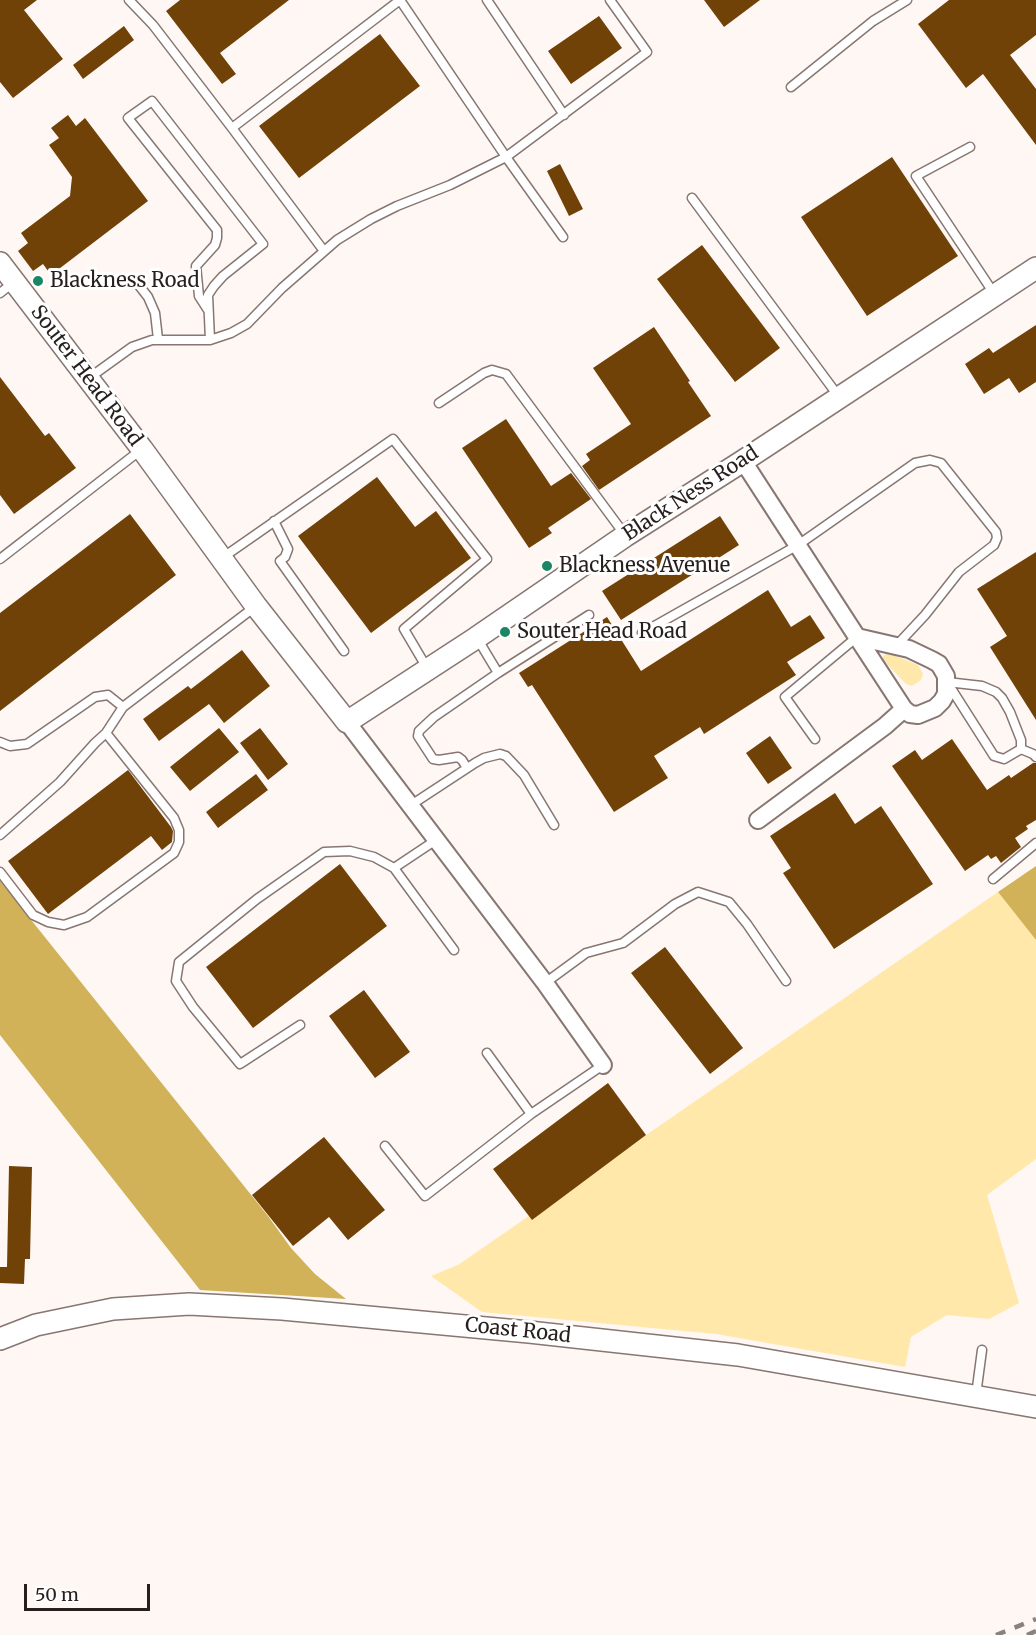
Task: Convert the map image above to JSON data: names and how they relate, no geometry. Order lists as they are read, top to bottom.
{
  "streets": {
    "street": ["Souter Head Road", "Black Ness Road", "Coast Road"]
  },
  "crossings": [
    ["Souter Head Road", "Black Ness Road"]
  ],
  "places": ["Blackness Road", "Blackness Avenue", "Souter Head Road"],
  "scale_bar": "50 m"
}
